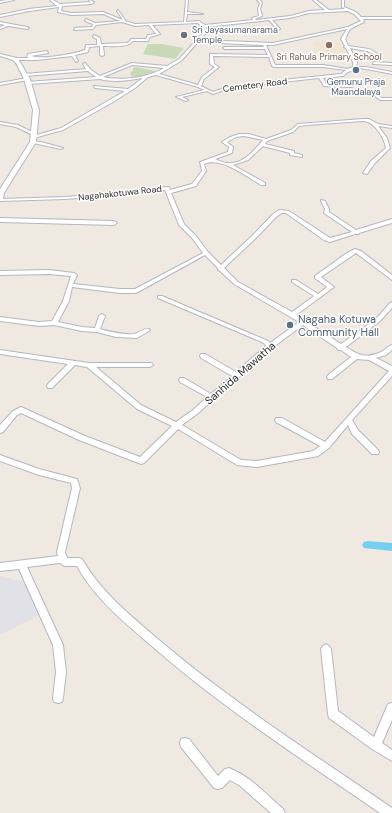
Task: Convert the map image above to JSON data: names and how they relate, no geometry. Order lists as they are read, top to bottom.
{
  "streets": {
    "street": ["Cemetery Road", "Nagahakotuwa Road", "Sanhida Mawatha"]
  },
  "crossings": [
    ["Nagahakotuwa Road", "Sanhida Mawatha"]
  ],
  "places": [
    "Sri Jayasumanarama Temple",
    "Sri Rahula Primary School",
    "Gemunu Praja Maandalaya",
    "Nagaha Kotuwa Community Hall"
  ]
}
